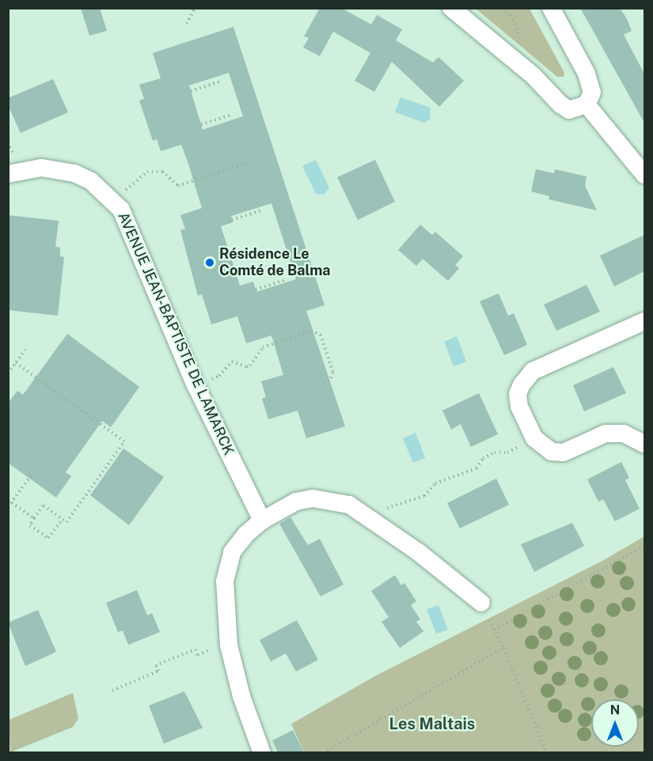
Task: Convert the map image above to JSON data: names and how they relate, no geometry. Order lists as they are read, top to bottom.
{
  "streets": {
    "street": ["AVENUE JEAN-BAPTISTE DE LAMARCK"]
  },
  "districts": ["Les Maltais"],
  "places": ["Résidence Le Comté de Balma"],
  "north": "top"
}
